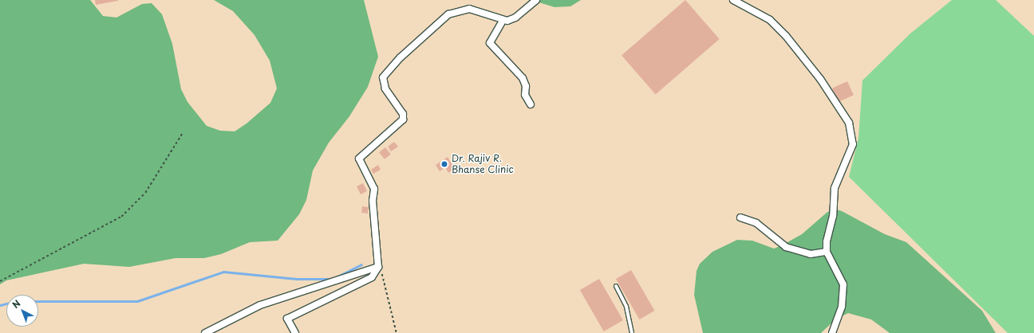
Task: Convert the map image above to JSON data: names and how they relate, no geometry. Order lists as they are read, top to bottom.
{
  "places": ["Dr. Rajiv R. Bhanse Clinic"],
  "north": "top left"
}
